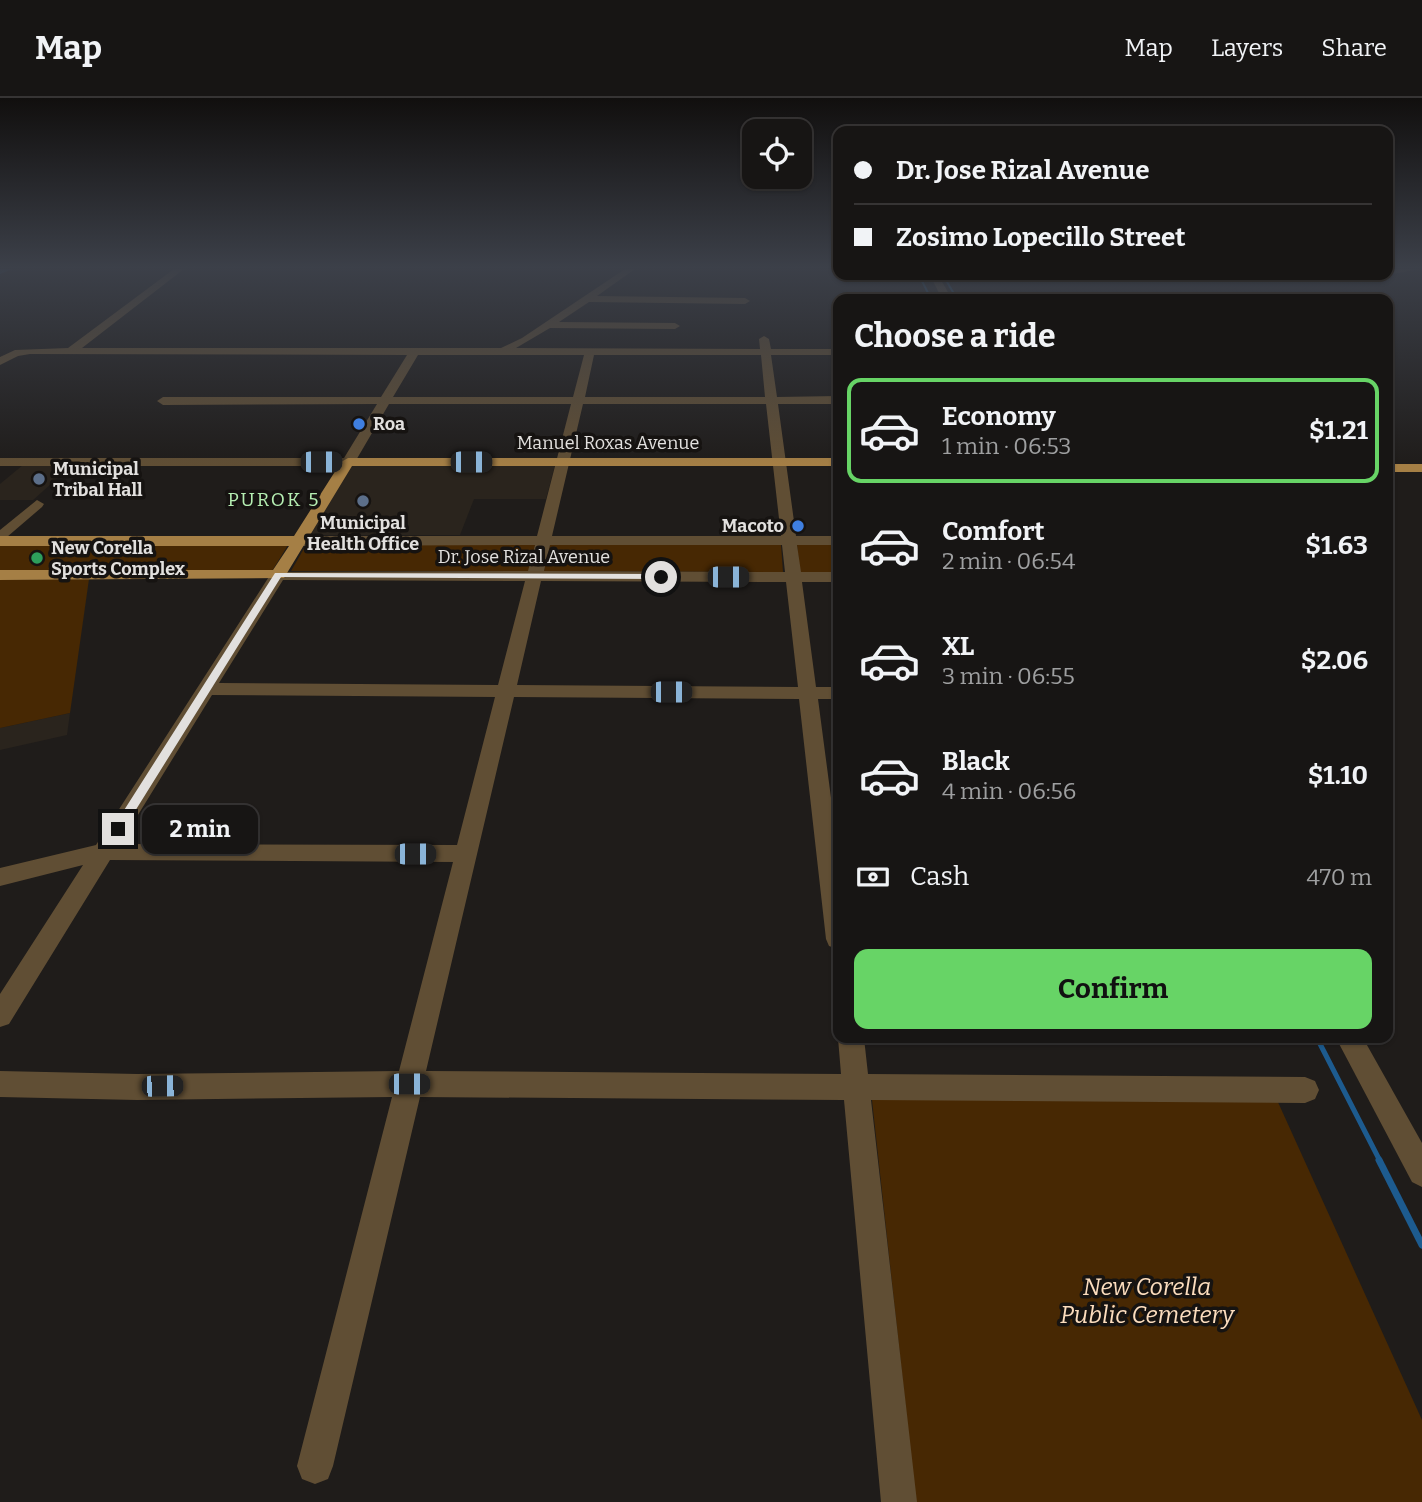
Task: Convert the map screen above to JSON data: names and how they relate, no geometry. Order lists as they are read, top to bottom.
{
  "streets": {
    "main road": ["Manuel Roxas Avenue", "Dr. Jose Rizal Avenue"]
  },
  "districts": ["PUROK 5"],
  "parks": ["New Corella Public Cemetery"],
  "places": [
    "Roa",
    "Municipal Tribal Hall",
    "Municipal Health Office",
    "Macoto",
    "New Corella Sports Complex"
  ],
  "page": {
    "header": "Map",
    "nav": ["Map", "Layers", "Share"],
    "banner": ["Dr. Jose Rizal Avenue", "Zosimo Lopecillo Street"],
    "heading": "Choose a ride",
    "list": [
      {
        "name": "Economy",
        "note": "1 min · 06:53",
        "value": "$1.21"
      },
      {
        "name": "Comfort",
        "note": "2 min · 06:54",
        "value": "$1.63"
      },
      {
        "name": "XL",
        "note": "3 min · 06:55",
        "value": "$2.06"
      },
      {
        "name": "Black",
        "note": "4 min · 06:56",
        "value": "$1.10"
      }
    ],
    "bubble": "2 min",
    "pay": ["Cash", "470 m"],
    "buttons": "Confirm"
  }
}
